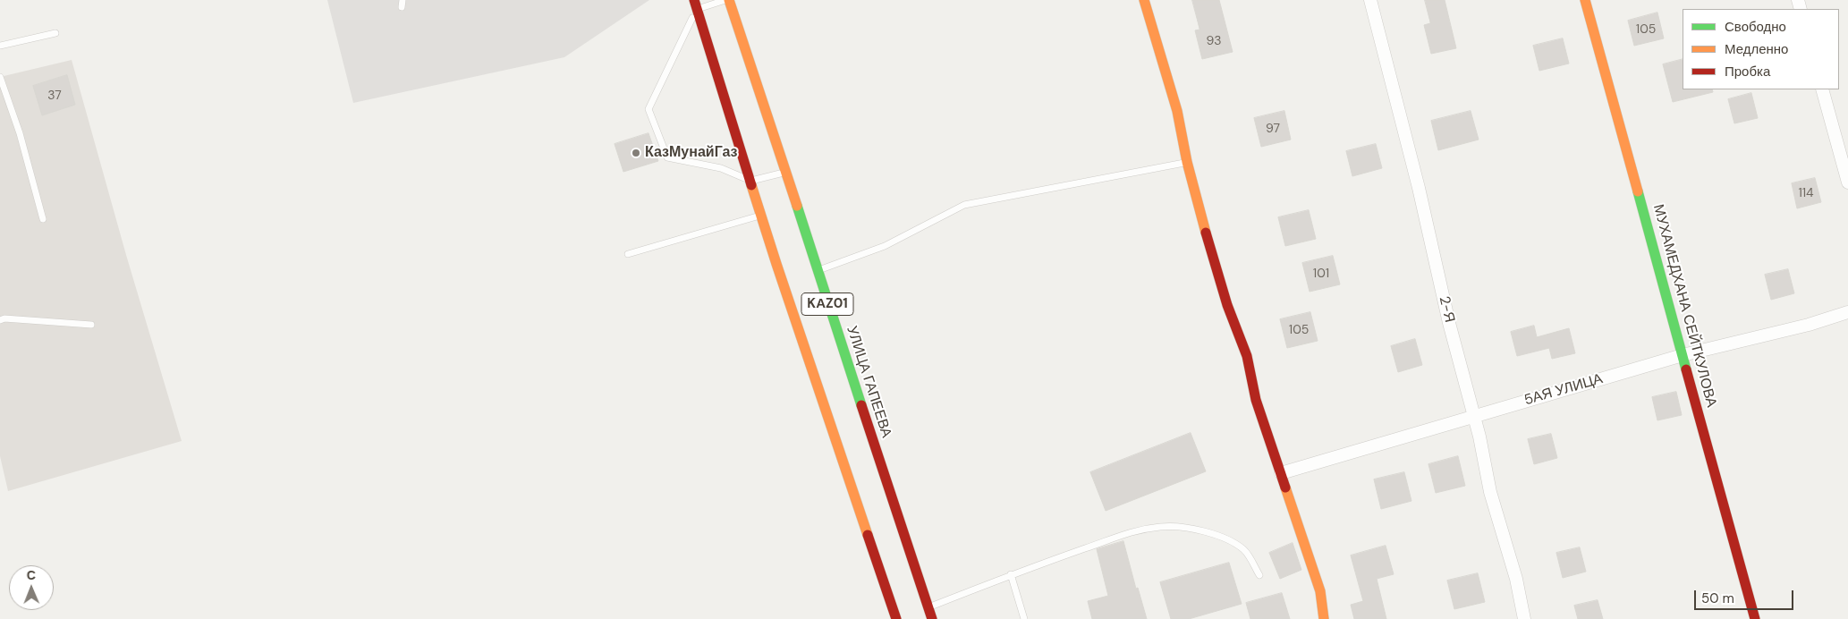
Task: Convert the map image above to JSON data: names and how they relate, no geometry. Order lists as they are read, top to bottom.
{
  "streets": {
    "main road": ["KАZ01", "МУХАМЕДХАНА СЕЙТКУЛОВА", "УЛИЦА ГАПЕЕВА"],
    "street": ["2-Я", "5АЯ УЛИЦА"]
  },
  "crossings": [
    ["МУХАМЕДХАНА СЕЙТКУЛОВА", "5АЯ УЛИЦА"],
    ["2-Я", "5АЯ УЛИЦА"]
  ],
  "places": ["КазМунайГаз"],
  "house_numbers": [
    "105",
    "93",
    "37",
    "97",
    "114",
    "101",
    "105"
  ],
  "legend": ["Свободно", "Медленно", "Пробка"],
  "scale_bar": "50 m",
  "north": "top"
}
